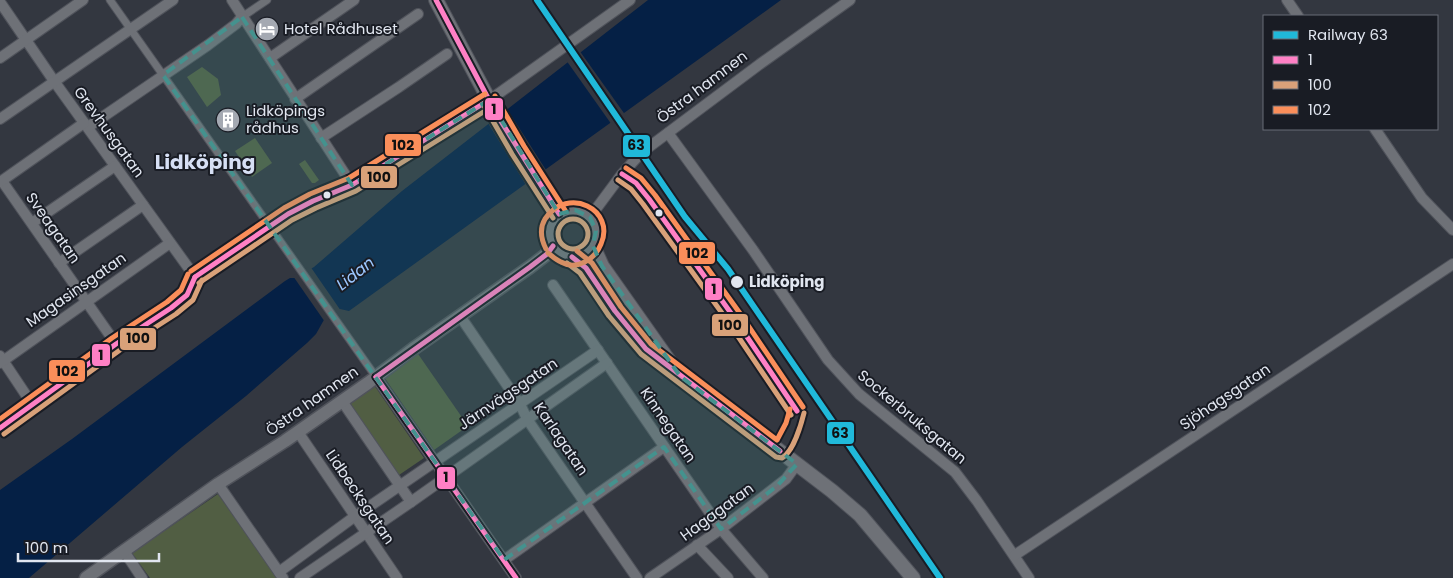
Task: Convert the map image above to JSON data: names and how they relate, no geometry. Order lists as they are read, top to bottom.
{
  "streets": {
    "street": [
      "Östra hamnen",
      "Grevhusgatan",
      "Sveagatan",
      "Magasinsgatan",
      "Järnvägsgatan",
      "Sjöhagsgatan",
      "Sockerbruksgatan",
      "Kinnegatan",
      "Karlagatan",
      "Lidbecksgatan",
      "Hagagatan"
    ]
  },
  "crossings": [
    ["Östra hamnen", "Sockerbruksgatan"],
    ["Östra hamnen", "Karlagatan"],
    ["Östra hamnen", "Lidbecksgatan"],
    ["Grevhusgatan", "Sveagatan"],
    ["Grevhusgatan", "Magasinsgatan"],
    ["Sveagatan", "Magasinsgatan"],
    ["Järnvägsgatan", "Kinnegatan"],
    ["Järnvägsgatan", "Karlagatan"],
    ["Järnvägsgatan", "Lidbecksgatan"],
    ["Sjöhagsgatan", "Sockerbruksgatan"],
    ["Kinnegatan", "Hagagatan"]
  ],
  "districts": ["Lidköping"],
  "water": ["Lidan"],
  "places": {
    "hotel": ["Hotel Rådhuset"],
    "building": ["Lidköpings rådhus"],
    "other": ["Lidköping"]
  },
  "lines": [
    "rail line 63",
    "transit line 1",
    "transit line 102",
    "transit line 100"
  ],
  "legend": [
    "Railway 63",
    "1",
    "100",
    "102"
  ],
  "scale_bar": "100 m"
}
